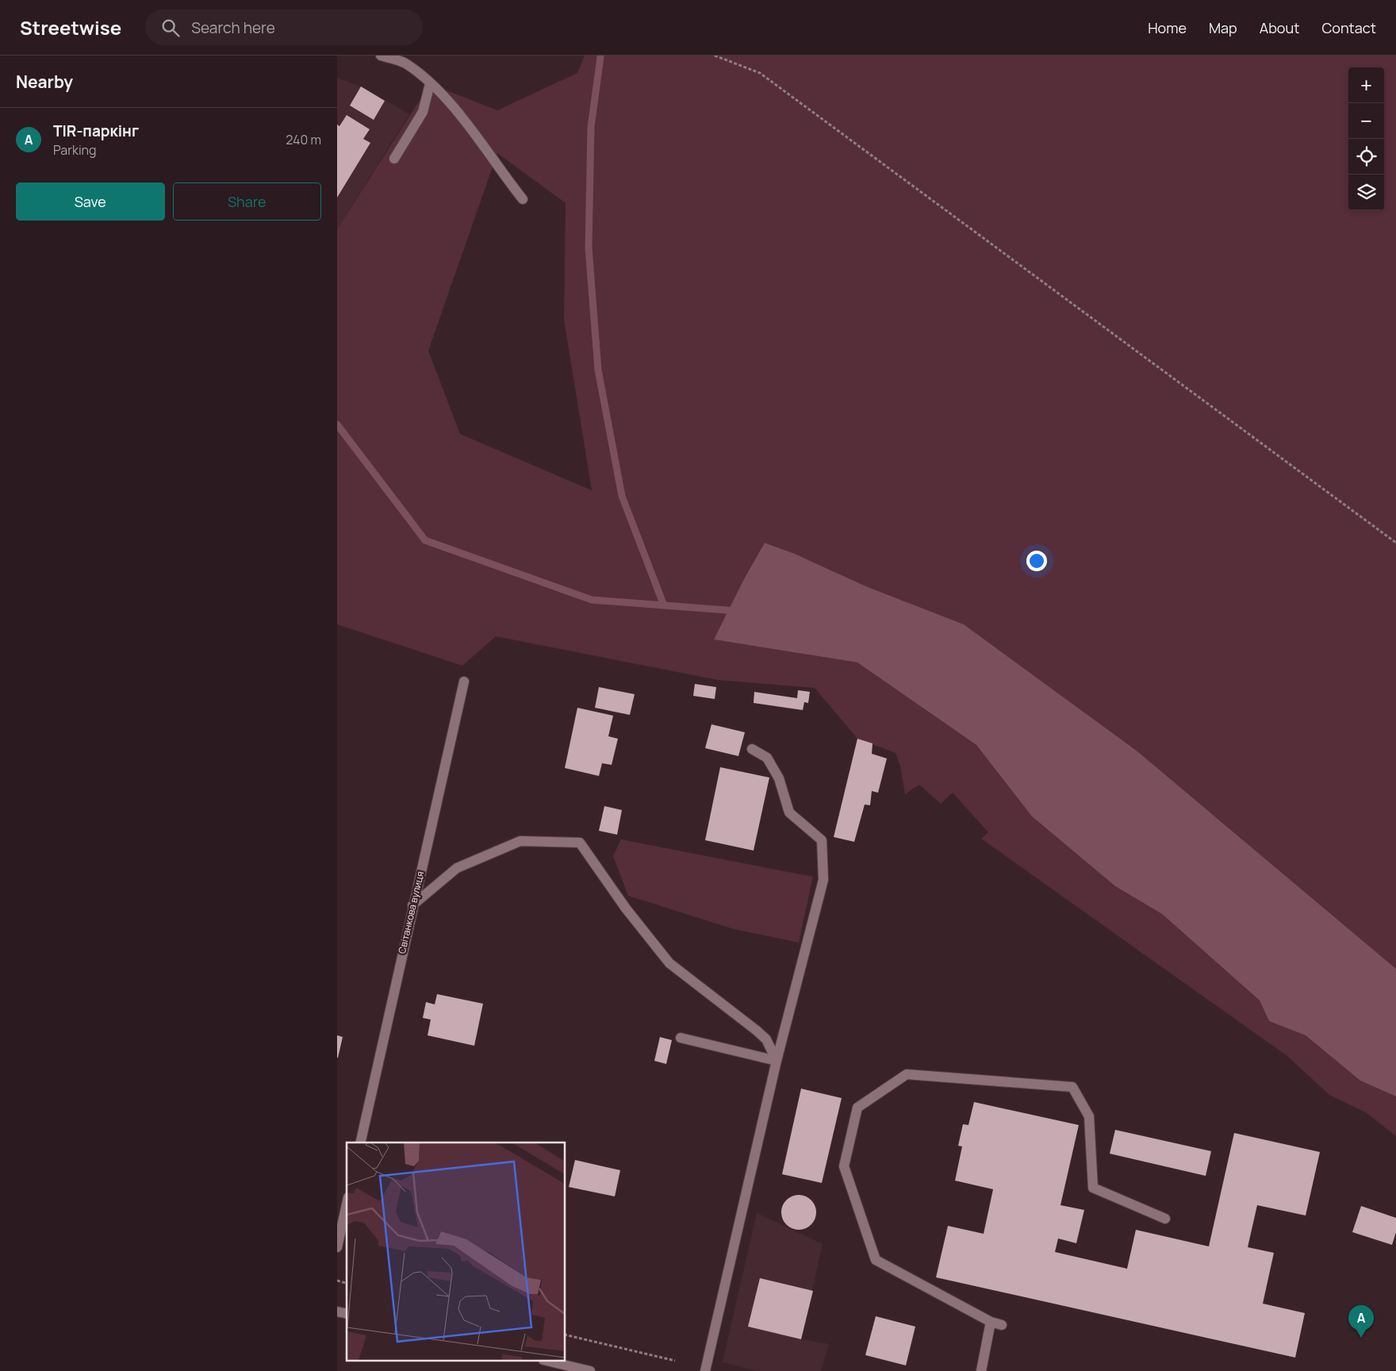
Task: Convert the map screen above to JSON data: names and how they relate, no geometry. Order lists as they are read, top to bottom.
{
  "streets": {
    "street": ["Світанкова вулиця"]
  },
  "page": {
    "header": "Streetwise",
    "search": "Search here",
    "nav": [
      "Home",
      "Map",
      "About",
      "Contact"
    ],
    "heading": "Nearby",
    "map_buttons": ["+", "−"],
    "list": [
      {
        "mark": "A",
        "name": "TIR-паркінг",
        "note": "Parking",
        "value": "240 m"
      }
    ],
    "buttons": ["Save", "Share"],
    "pins": "A"
  }
}
